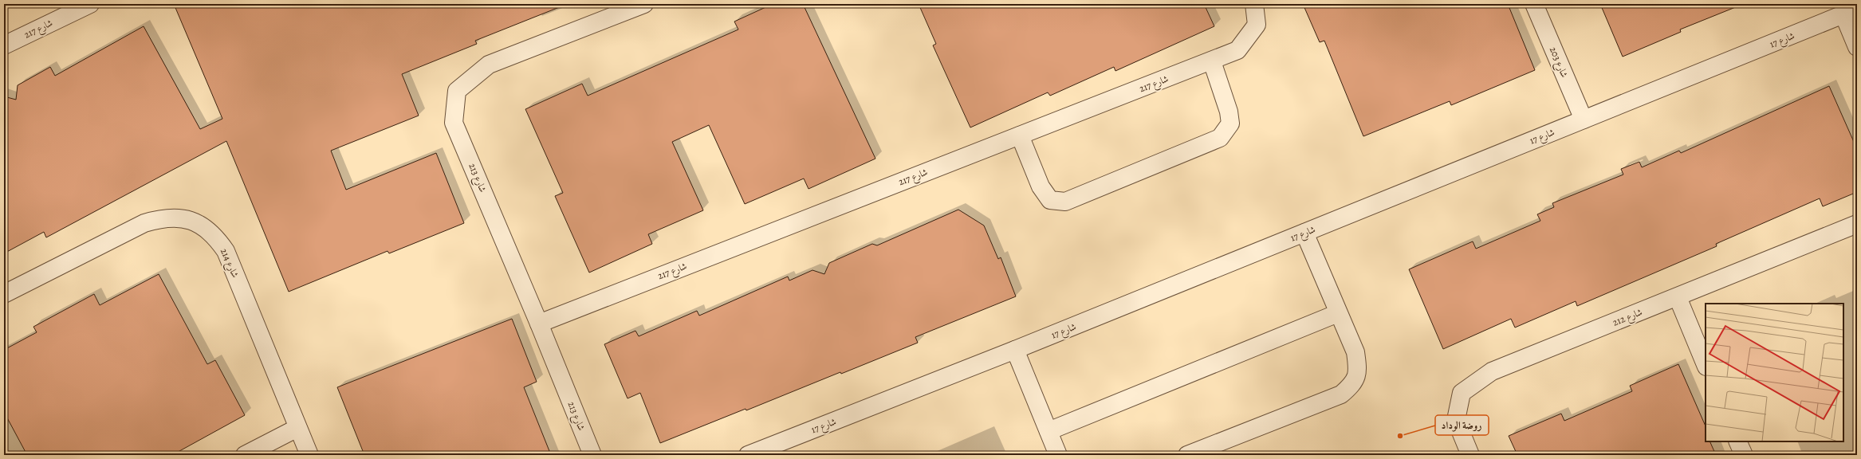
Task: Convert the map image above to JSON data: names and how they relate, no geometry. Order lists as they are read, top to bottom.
{
  "streets": {
    "street": [
      "شارع 217",
      "شارع 17",
      "شارع 203",
      "شارع 213",
      "شارع 214",
      "شارع 212"
    ]
  },
  "crossings": [
    ["شارع 217", "شارع 213"],
    ["شارع 17", "شارع 203"]
  ],
  "places": ["روضة الوداد"]
}
